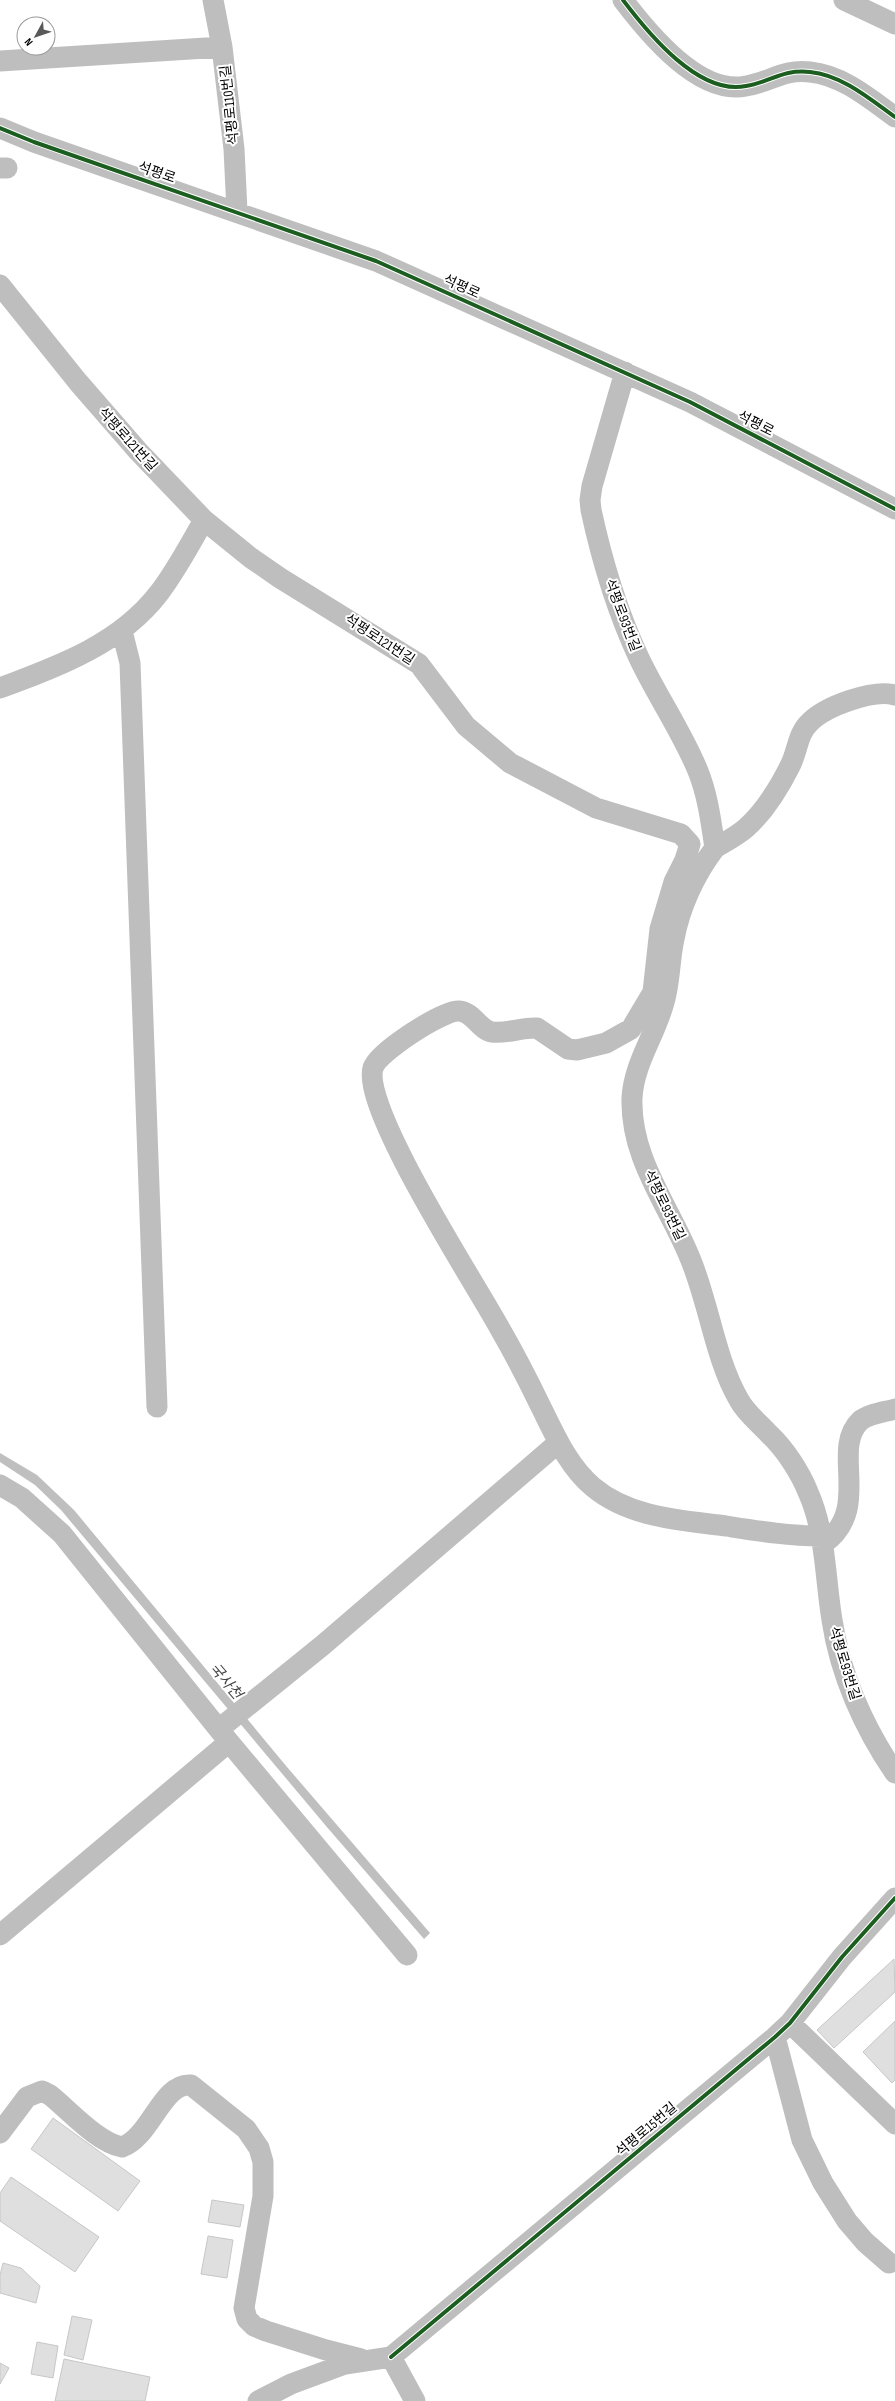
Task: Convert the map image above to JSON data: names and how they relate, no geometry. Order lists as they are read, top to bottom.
{
  "streets": {
    "street": [
      "석평로110번길",
      "석평로",
      "석평로121번길",
      "석평로93번길",
      "석평로15번길"
    ]
  },
  "crossings": [
    ["석평로110번길", "석평로"],
    ["석평로", "석평로93번길"],
    ["석평로121번길", "석평로93번길"]
  ],
  "water": ["국사천"],
  "north": "bottom left"
}
